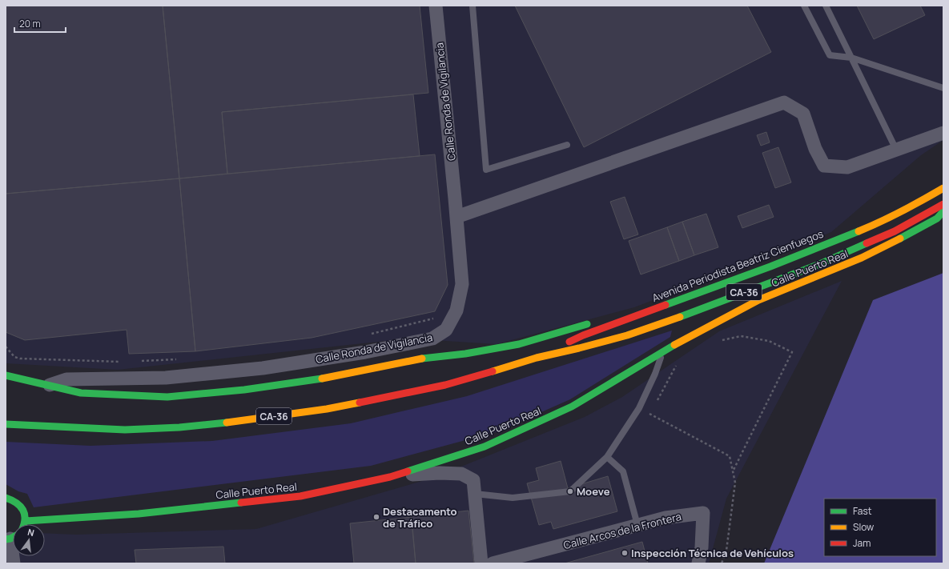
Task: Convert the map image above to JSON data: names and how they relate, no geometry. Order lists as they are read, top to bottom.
{
  "streets": {
    "main road": ["Avenida Periodista Beatriz Cienfuegos", "Calle Puerto Real", "CA-36"],
    "street": ["Calle Ronda de Vigilancia", "Calle Arcos de la Frontera"]
  },
  "places": ["Moeve", "Destacamento de Tráfico", "Inspección Técnica de Vehículos"],
  "legend": ["Fast", "Slow", "Jam"],
  "scale_bar": "20 m",
  "north": "top"
}
